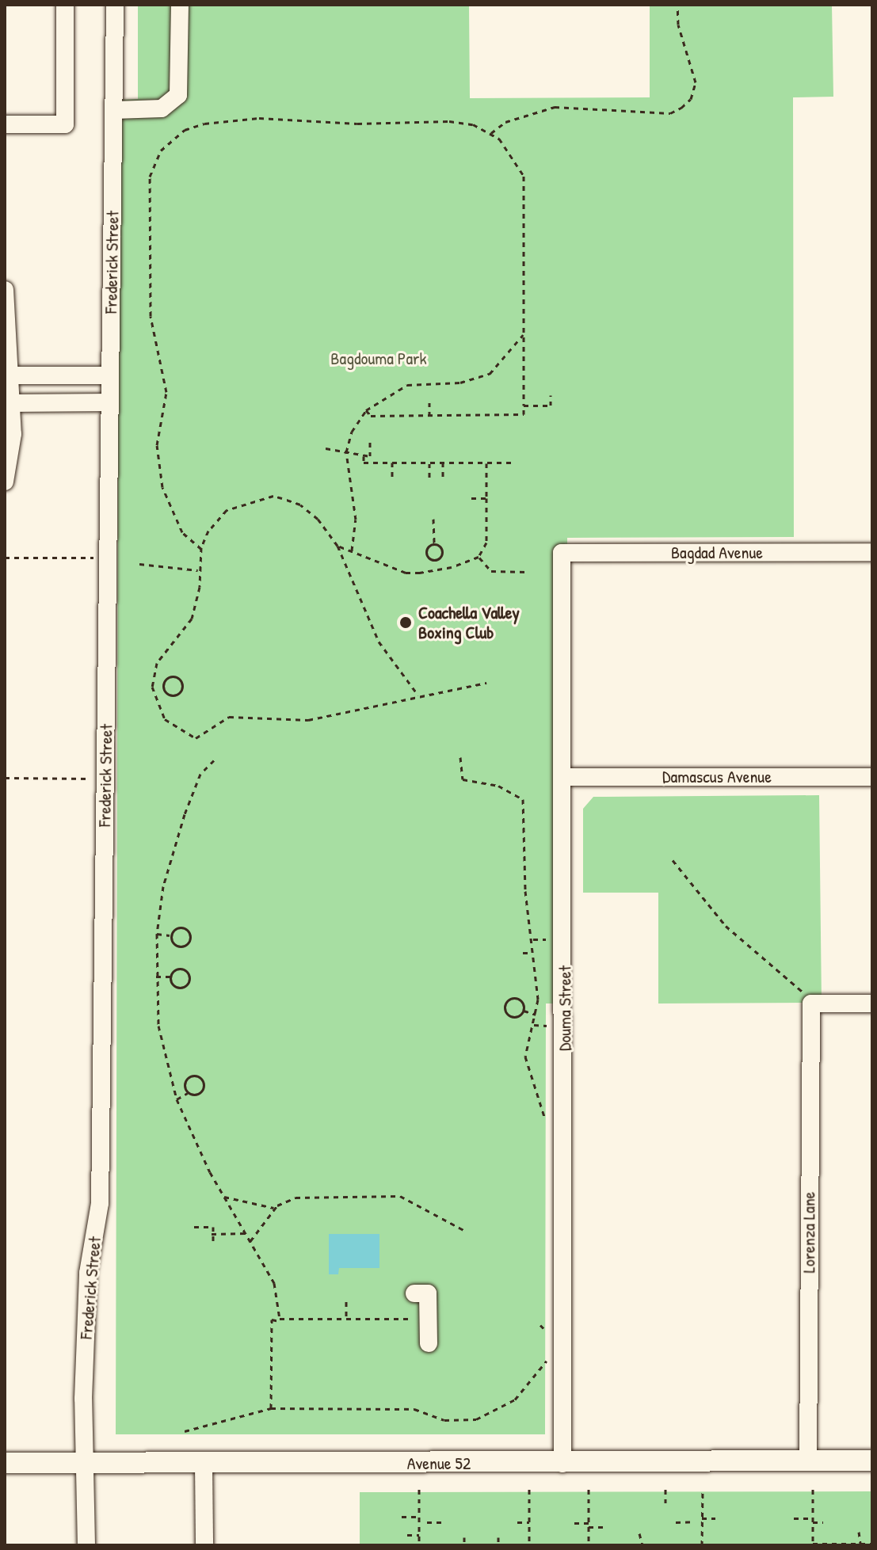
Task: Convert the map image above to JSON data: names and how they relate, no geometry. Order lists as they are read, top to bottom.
{
  "streets": {
    "main road": ["Avenue 52"],
    "street": [
      "Frederick Street",
      "Bagdad Avenue",
      "Damascus Avenue",
      "Douma Street",
      "Lorenza Lane"
    ]
  },
  "crossings": [
    ["Frederick Street", "Avenue 52"],
    ["Bagdad Avenue", "Douma Street"],
    ["Damascus Avenue", "Douma Street"],
    ["Douma Street", "Avenue 52"],
    ["Lorenza Lane", "Avenue 52"]
  ],
  "parks": ["Bagdouma Park"],
  "places": ["Coachella Valley Boxing Club"]
}
